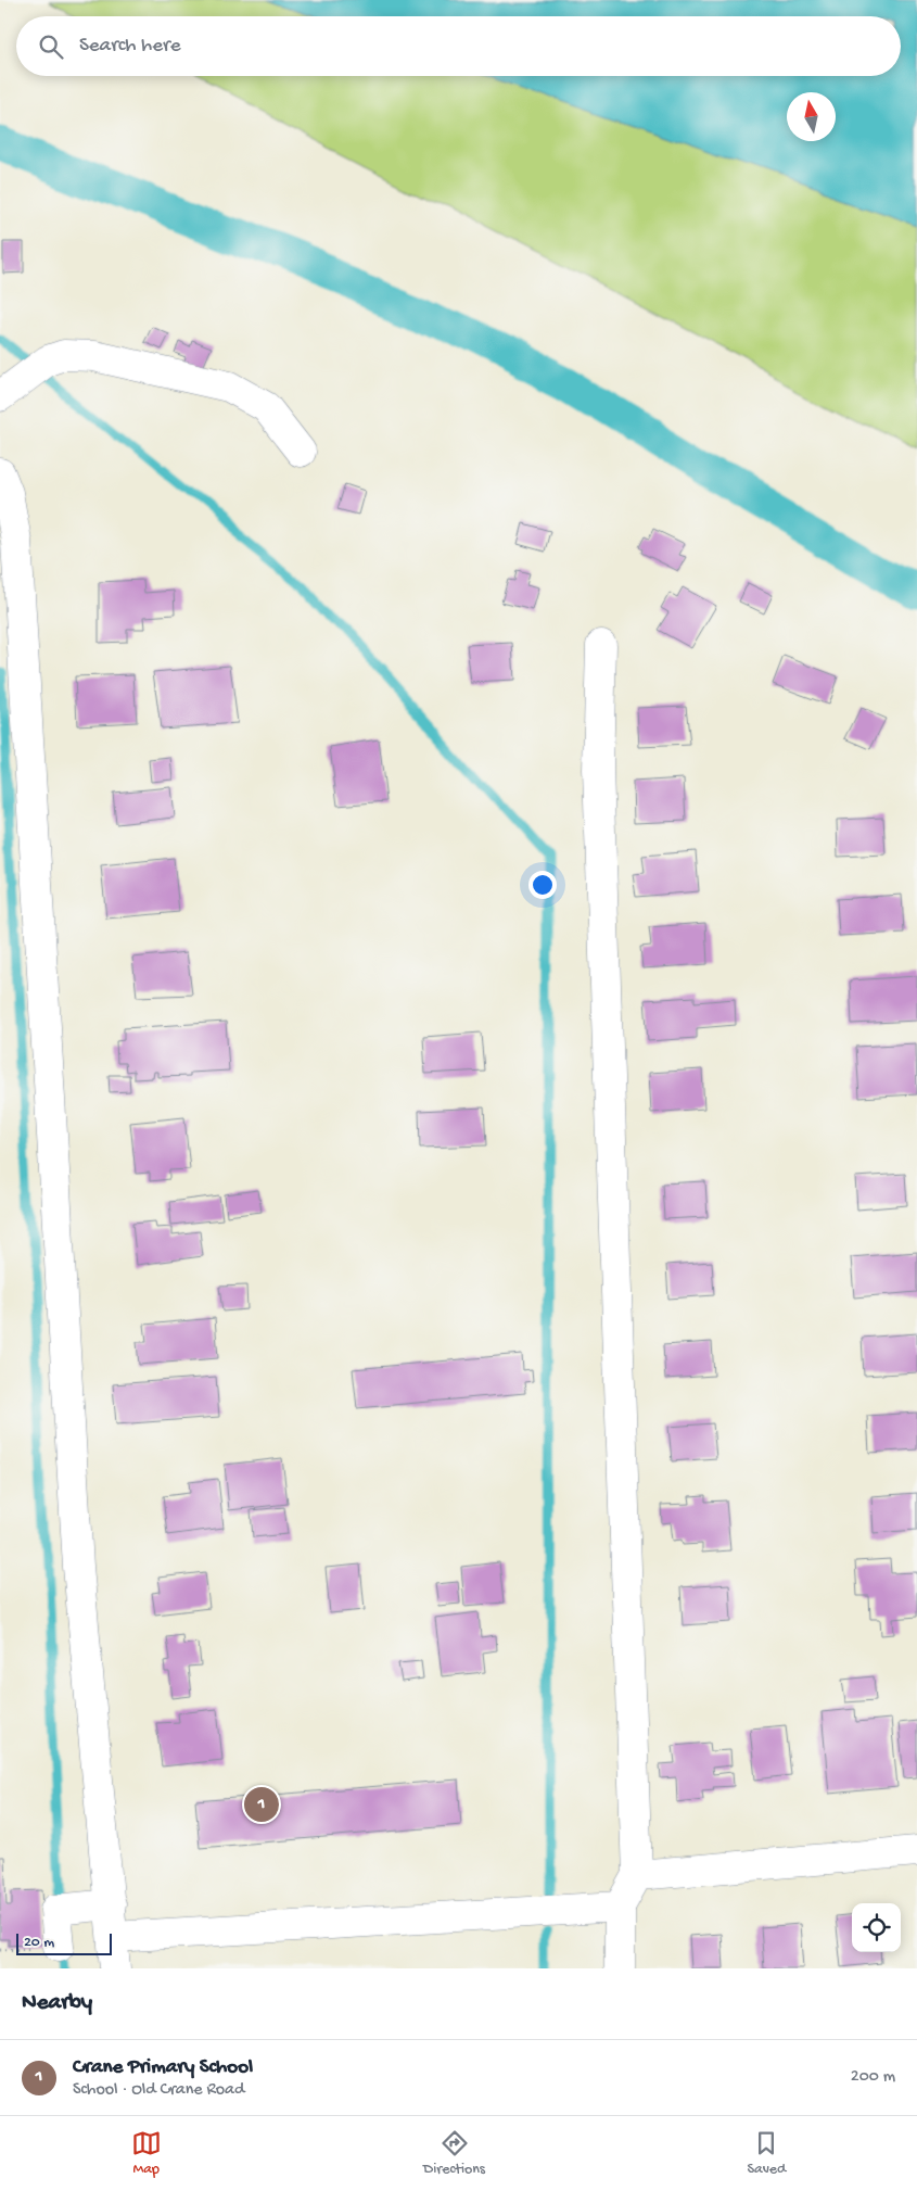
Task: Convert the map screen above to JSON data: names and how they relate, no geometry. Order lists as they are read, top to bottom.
{
  "scale_bar": "20 m",
  "north": "top",
  "page": {
    "search": "Search here",
    "pins": "1",
    "scale": "20 m",
    "heading": "Nearby",
    "list": [
      {
        "mark": "1",
        "name": "Crane Primary School",
        "note": "School · Old Crane Road",
        "value": "200 m"
      }
    ],
    "nav": ["Map", "Directions", "Saved"]
  }
}
